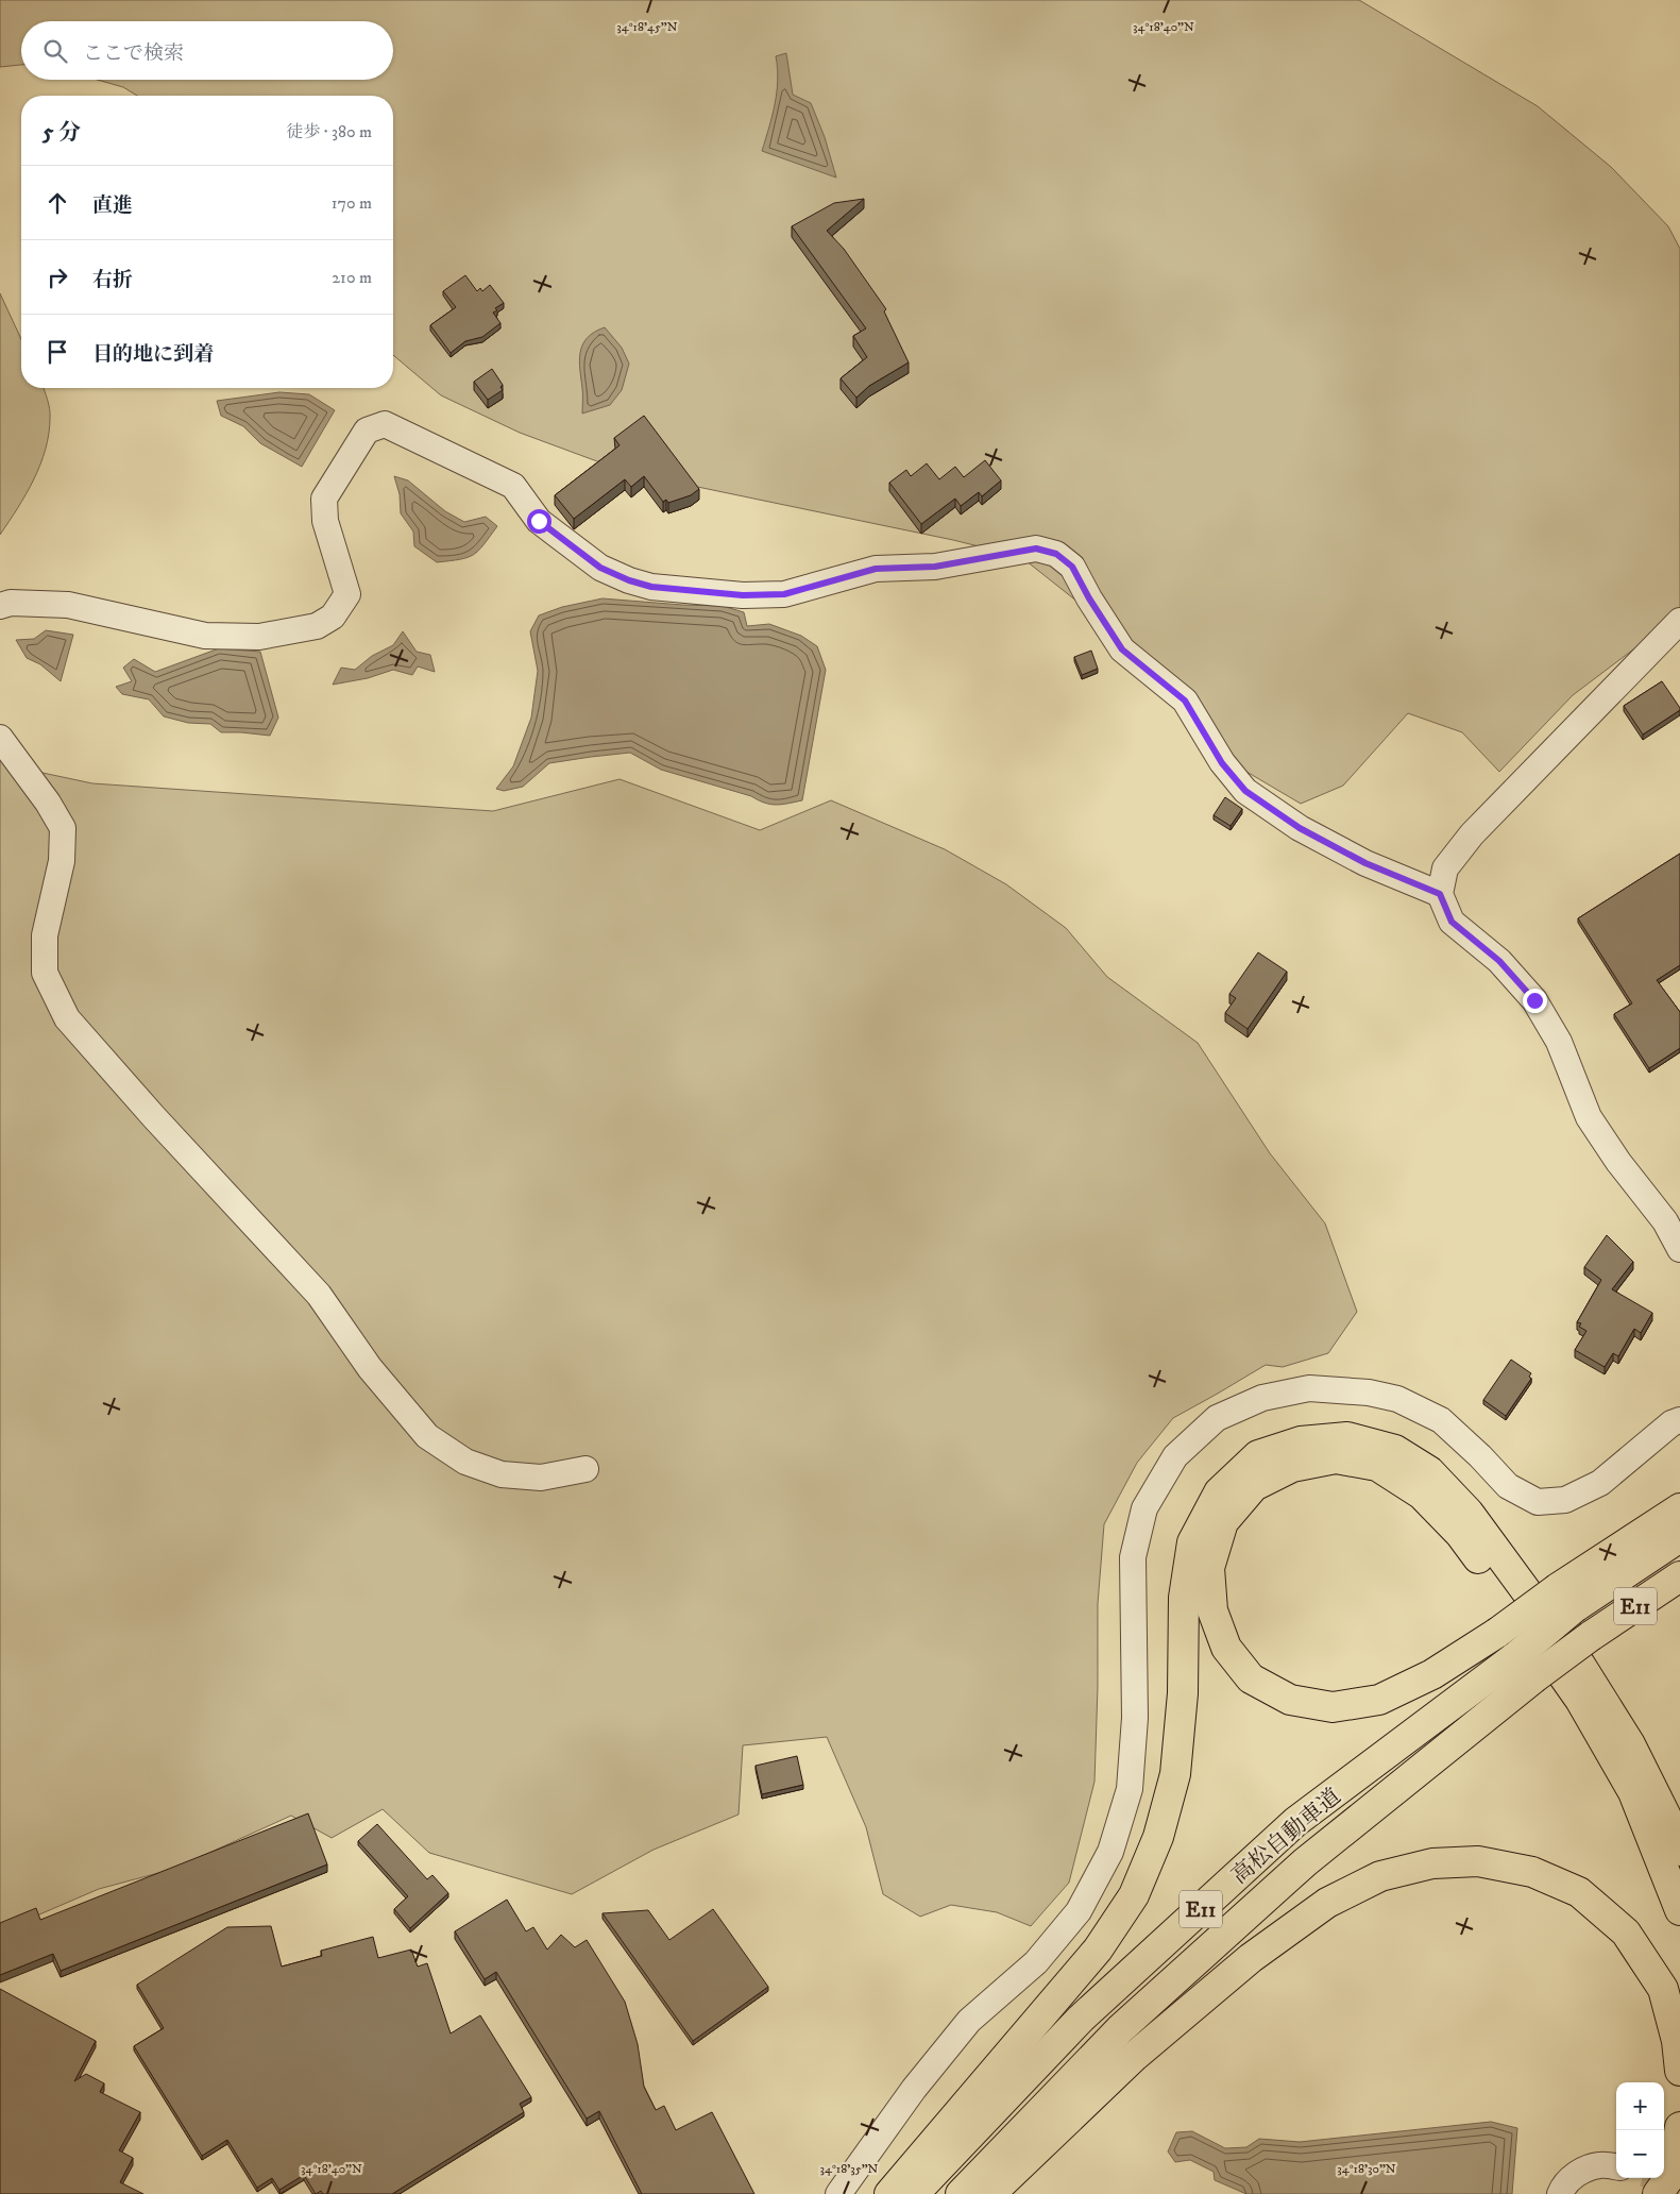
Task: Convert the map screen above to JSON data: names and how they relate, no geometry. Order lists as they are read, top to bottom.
{
  "streets": {
    "highway": ["E11", "高松自動車道"]
  },
  "crossings": [
    ["E11", "高松自動車道"]
  ],
  "page": {
    "search": "ここで検索",
    "heading": ["5 分", "徒歩 · 380 m"],
    "list": [
      ["直進", "170 m"],
      ["右折", "210 m"],
      "目的地に到着"
    ],
    "map_buttons": ["+", "−"]
  },
  "coordinates": [
    "34°18'45\"N",
    "34°18'40\"N",
    "34°18'35\"N",
    "34°18'30\"N"
  ]
}
